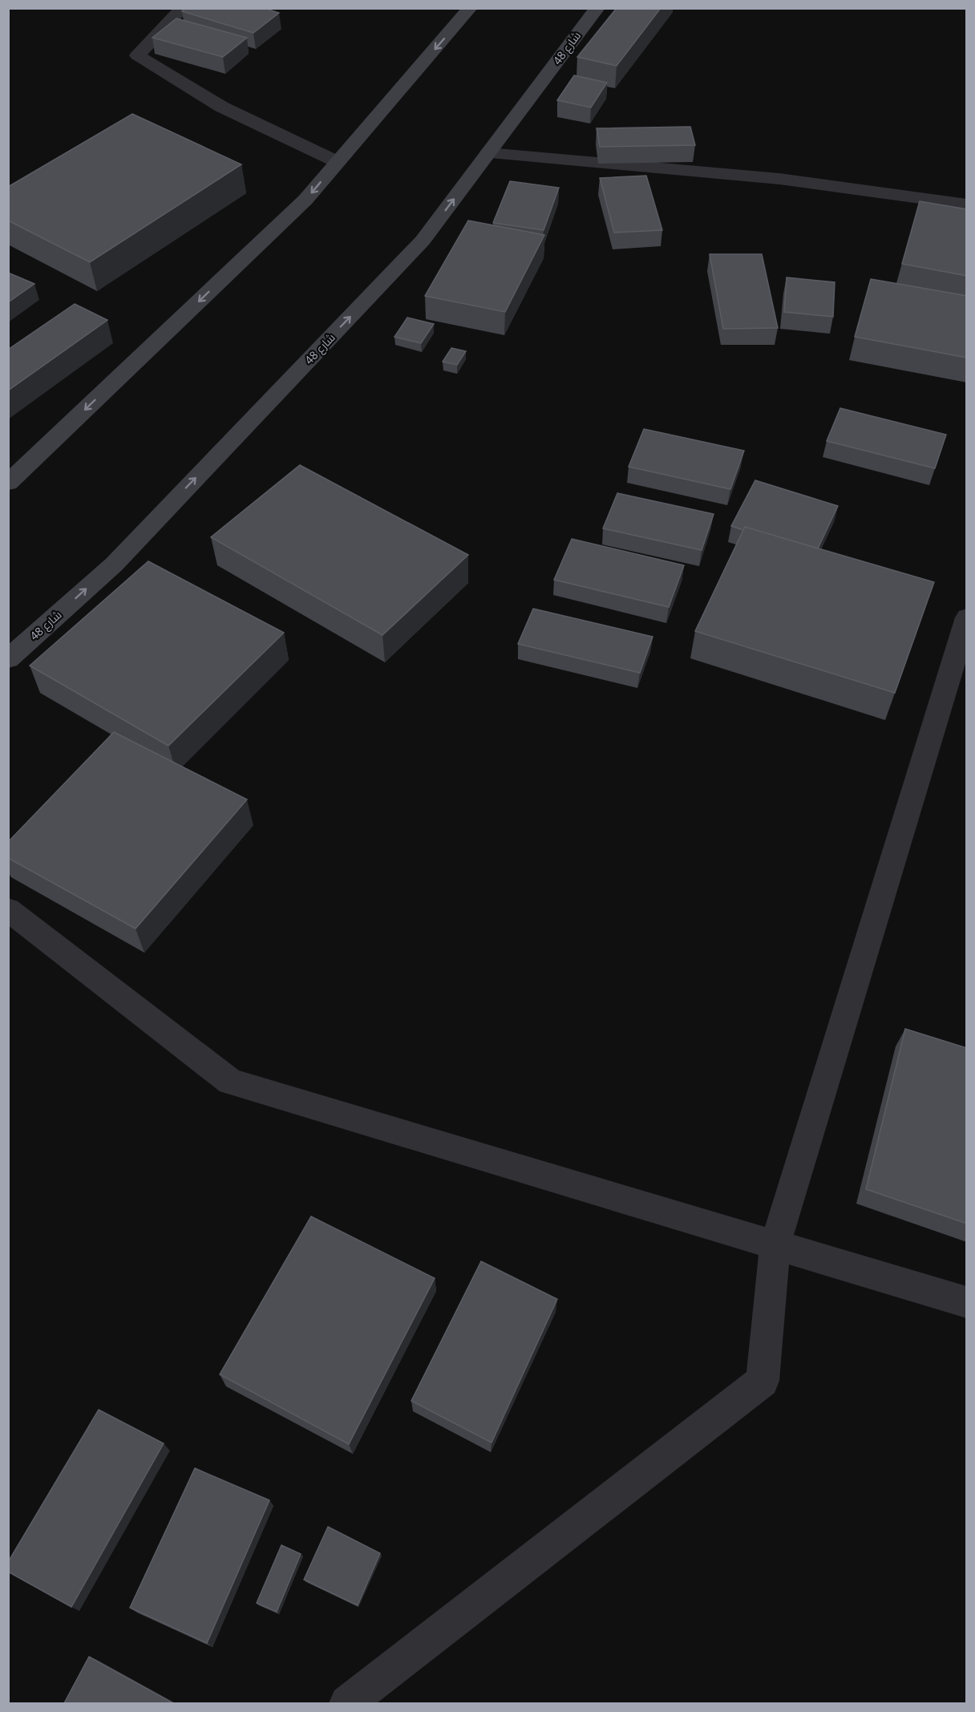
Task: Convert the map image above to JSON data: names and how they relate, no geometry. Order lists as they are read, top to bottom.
{
  "streets": {
    "main road": ["شارع 48"]
  }
}
